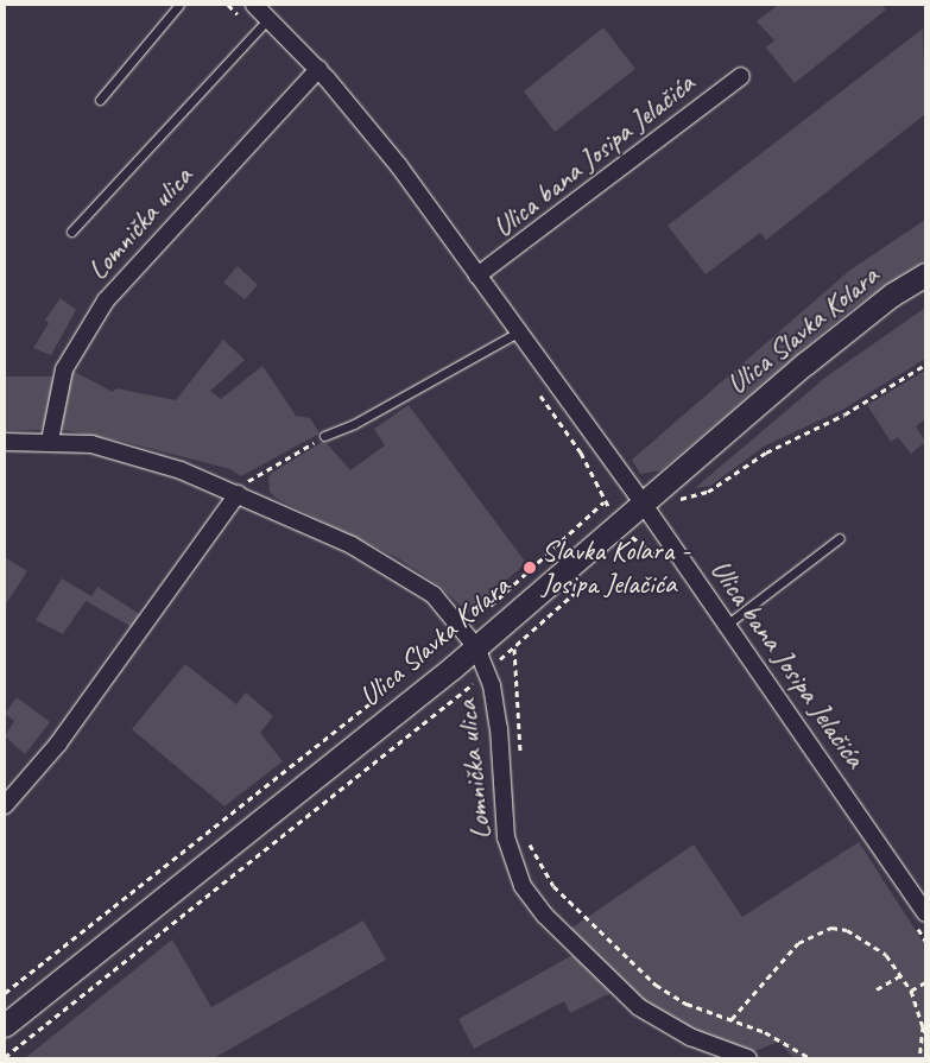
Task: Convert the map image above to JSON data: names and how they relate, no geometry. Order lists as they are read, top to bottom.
{
  "streets": {
    "main road": ["Ulica Slavka Kolara"],
    "street": ["Ulica bana Josipa Jelačića", "Lomnička ulica"]
  },
  "crossings": [
    ["Ulica bana Josipa Jelačića", "Lomnička ulica"],
    ["Ulica bana Josipa Jelačića", "Ulica Slavka Kolara"],
    ["Lomnička ulica", "Ulica Slavka Kolara"]
  ],
  "places": ["Slavka Kolara - Josipa Jelačića"]
}
